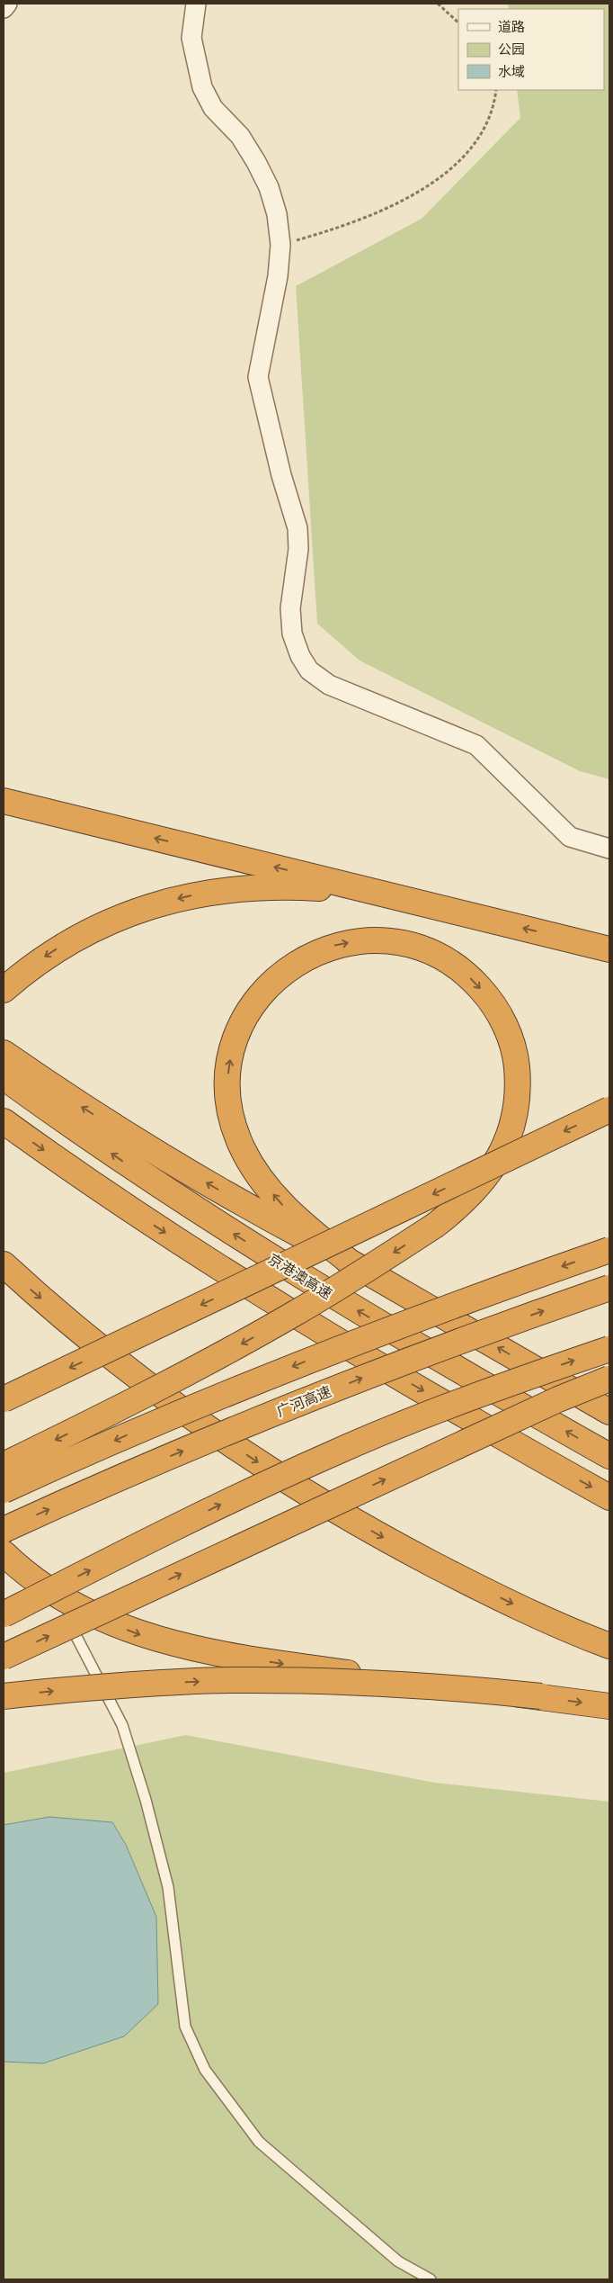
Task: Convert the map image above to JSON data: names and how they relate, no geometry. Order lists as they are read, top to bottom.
{
  "streets": {
    "highway": ["京港澳高速", "广河高速"]
  },
  "legend": ["道路", "公园", "水域"]
}
